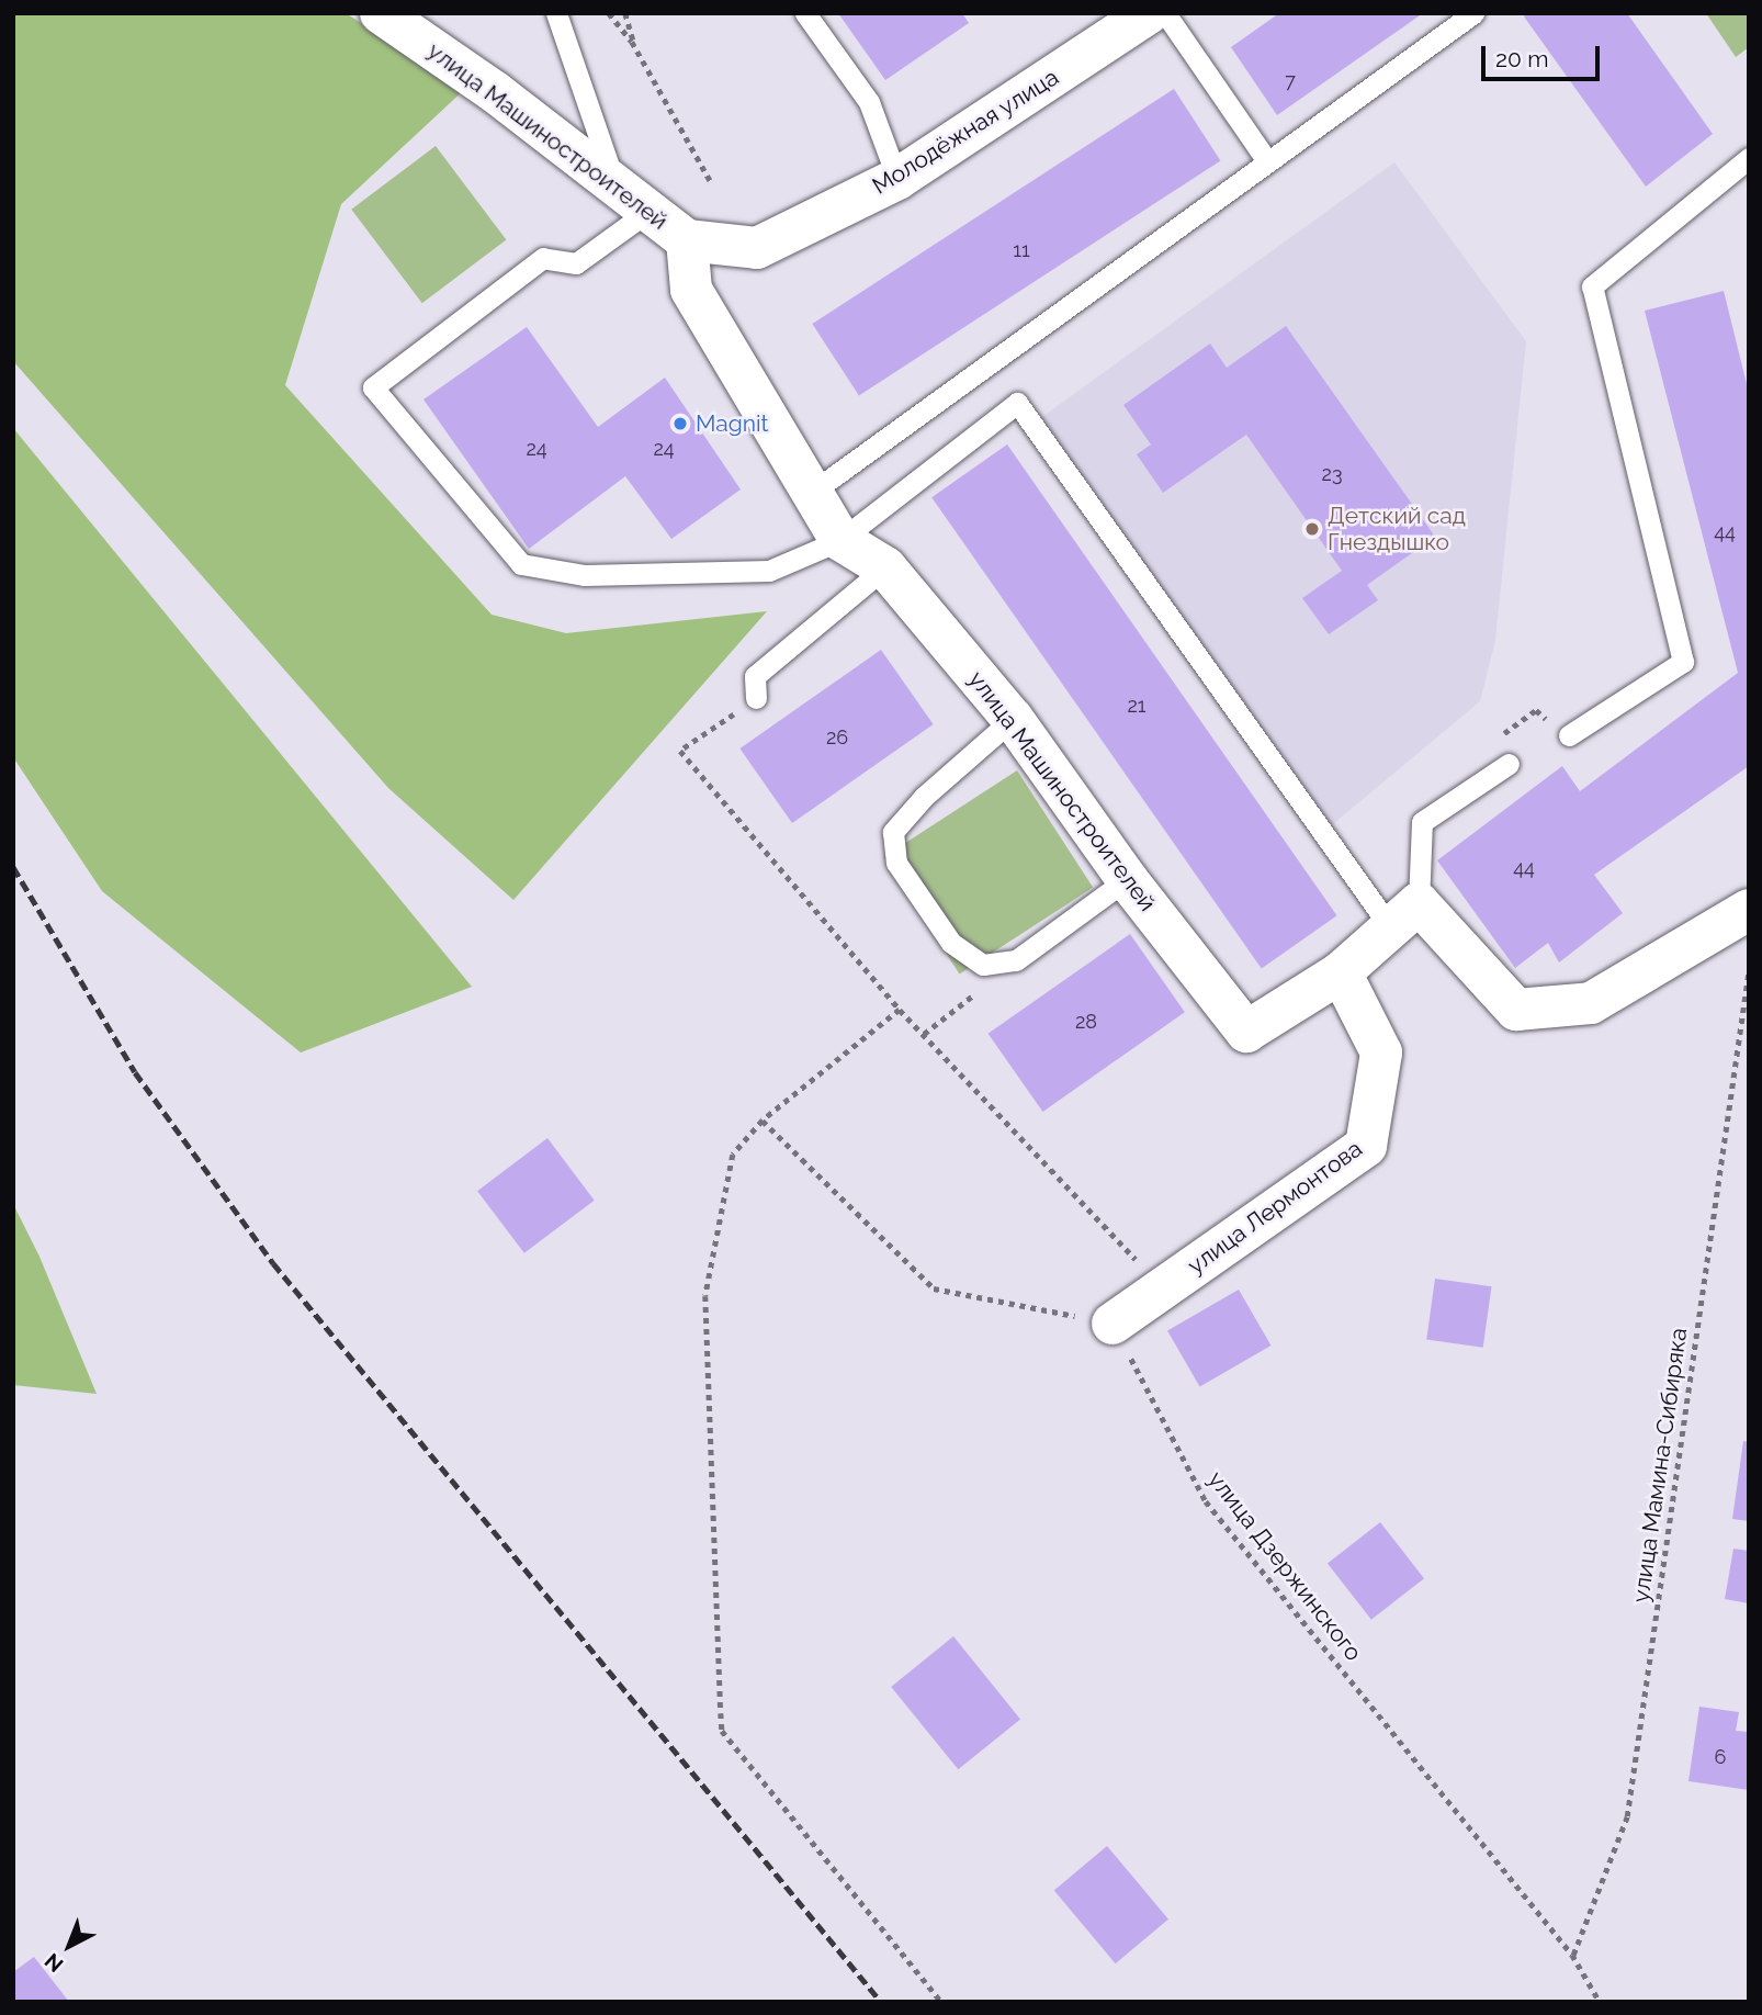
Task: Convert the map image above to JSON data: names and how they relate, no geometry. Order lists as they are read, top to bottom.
{
  "streets": {
    "street": ["Молодёжная улица", "улица Машиностроителей", "улица Лермонтова"],
    "path": ["улица Мамина-Сибиряка", "улица Дзержинского"]
  },
  "crossings": [
    ["Молодёжная улица", "улица Машиностроителей"],
    ["улица Машиностроителей", "улица Лермонтова"],
    ["улица Лермонтова", "улица Дзержинского"],
    ["улица Мамина-Сибиряка", "улица Дзержинского"]
  ],
  "places": ["Magnit", "Детский сад Гнездышко"],
  "house_numbers": [
    "7",
    "11",
    "24",
    "24",
    "23",
    "44",
    "21",
    "26",
    "44",
    "28",
    "6"
  ],
  "scale_bar": "20 m",
  "north": "bottom left"
}
